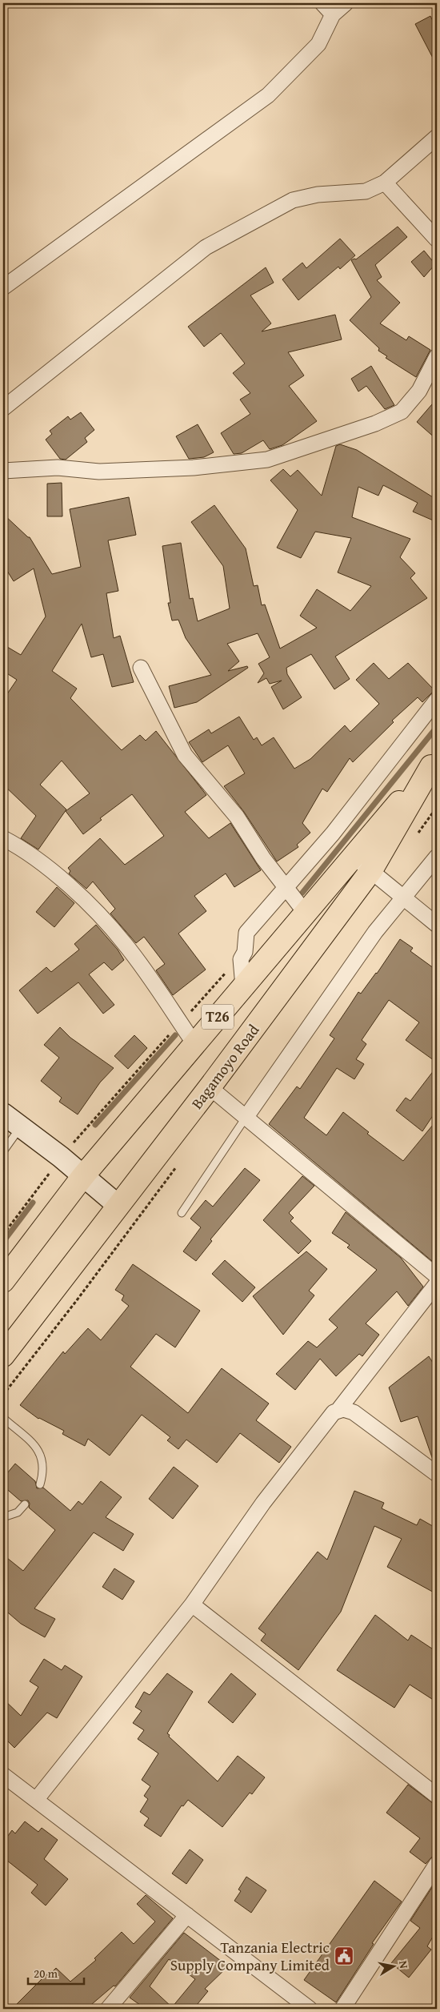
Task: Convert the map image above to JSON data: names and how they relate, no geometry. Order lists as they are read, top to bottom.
{
  "streets": {
    "highway": ["T26", "Bagamoyo Road"]
  },
  "places": {
    "public building": ["Tanzania Electric Supply Company Limited"]
  },
  "scale_bar": "20 m",
  "north": "right"
}
